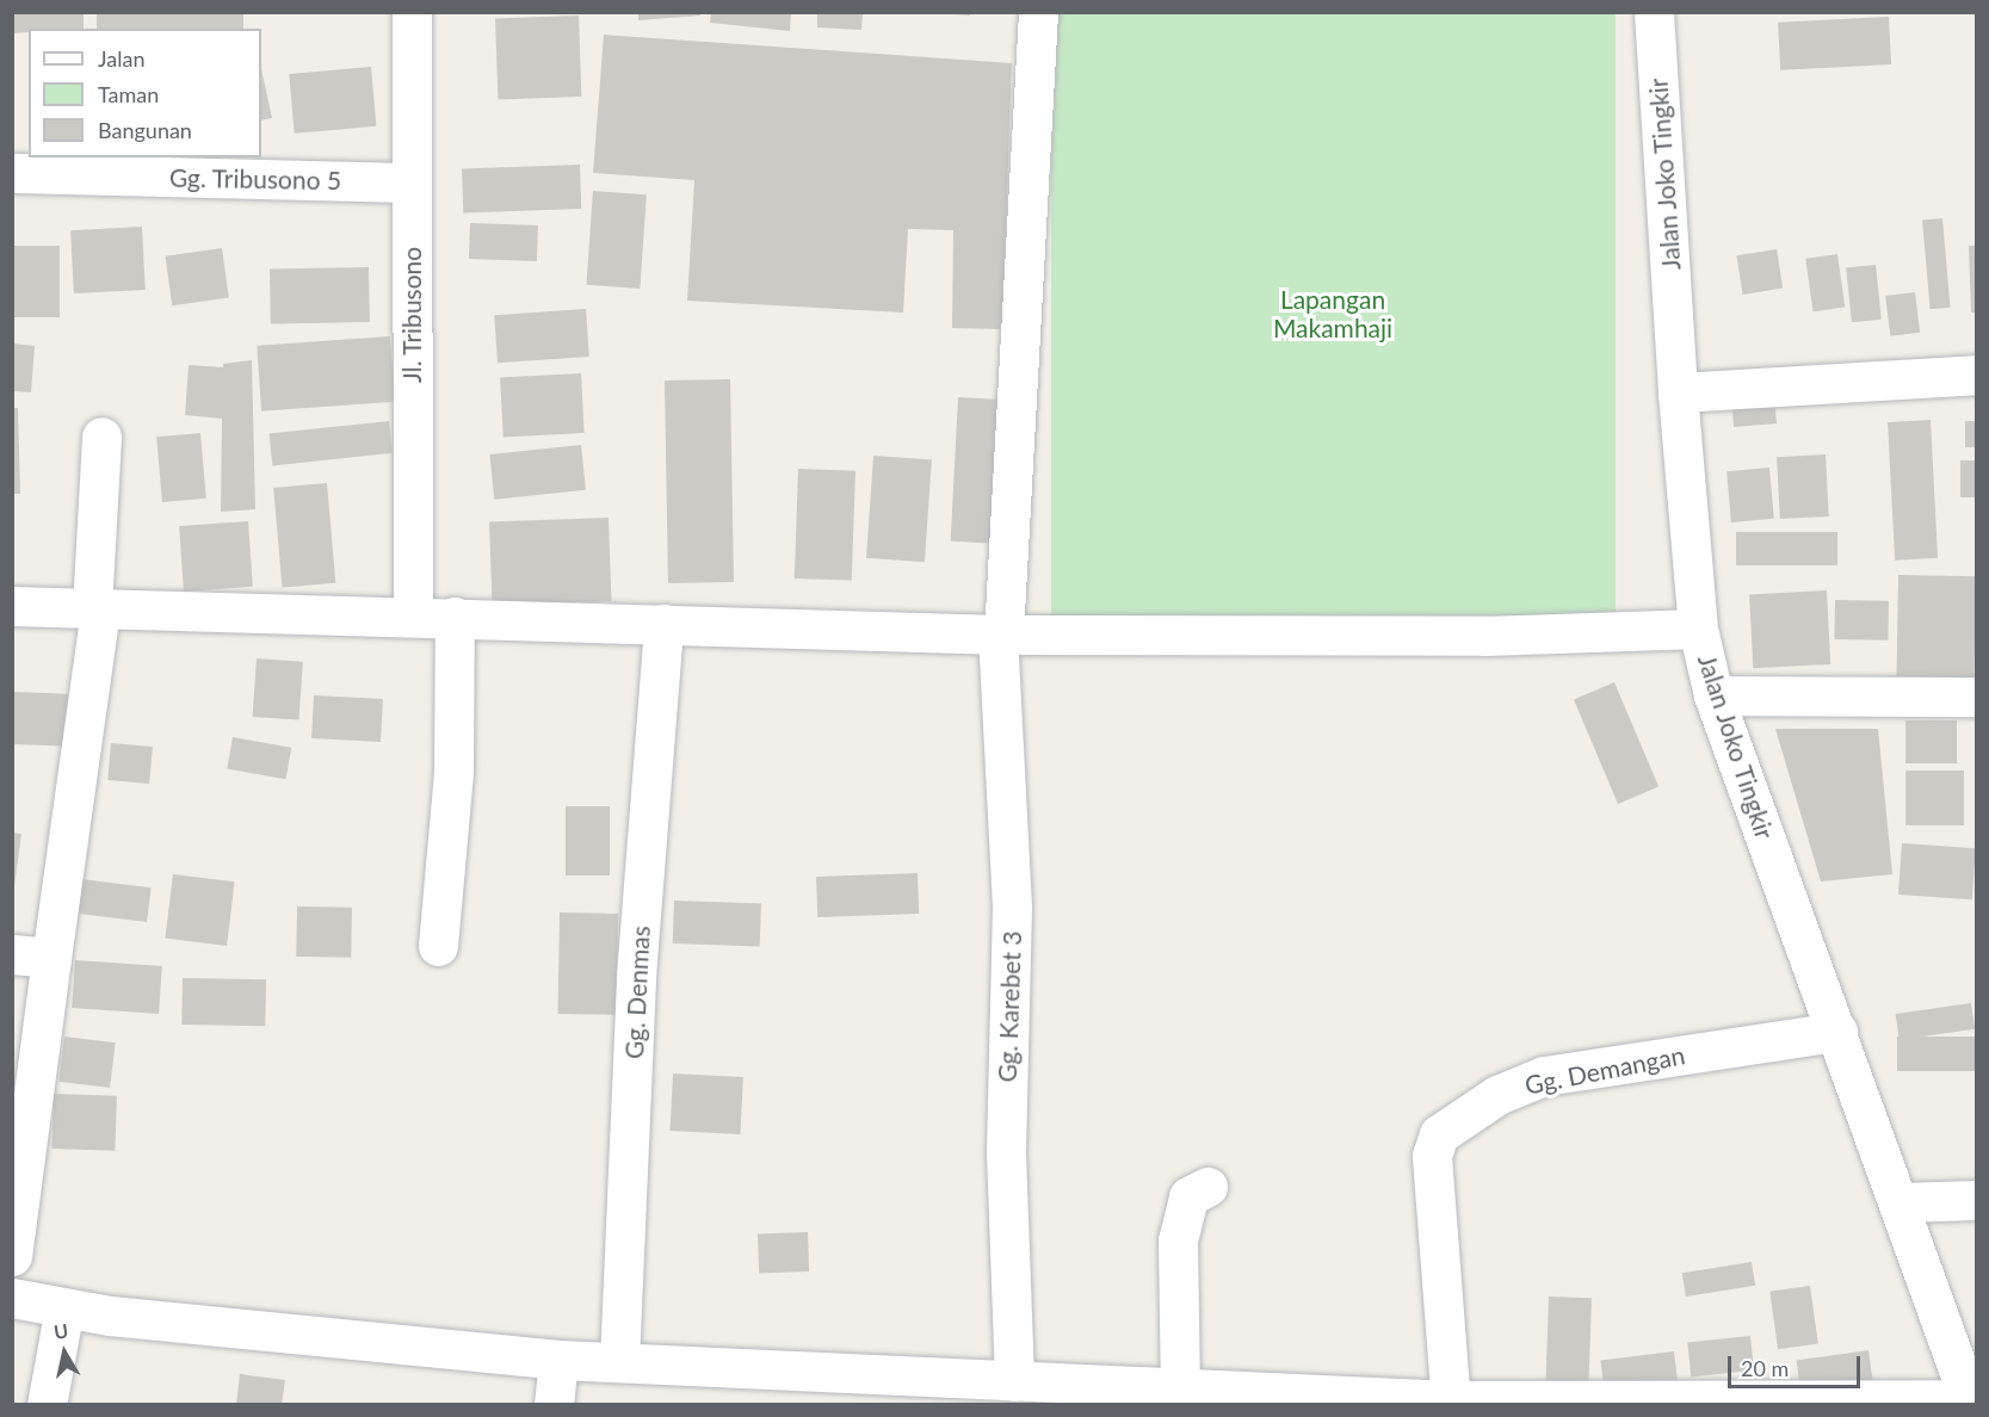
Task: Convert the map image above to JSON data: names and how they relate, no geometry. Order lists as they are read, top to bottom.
{
  "streets": {
    "street": [
      "Jalan Joko Tingkir",
      "Gg. Tribusono 5",
      "Jl. Tribusono",
      "Gg. Denmas",
      "Gg. Karebet 3",
      "Gg. Demangan"
    ]
  },
  "crossings": [
    ["Jalan Joko Tingkir", "Gg. Demangan"],
    ["Gg. Tribusono 5", "Jl. Tribusono"]
  ],
  "parks": ["Lapangan Makamhaji"],
  "legend": ["Jalan", "Taman", "Bangunan"],
  "scale_bar": "20 m",
  "north": "top"
}
